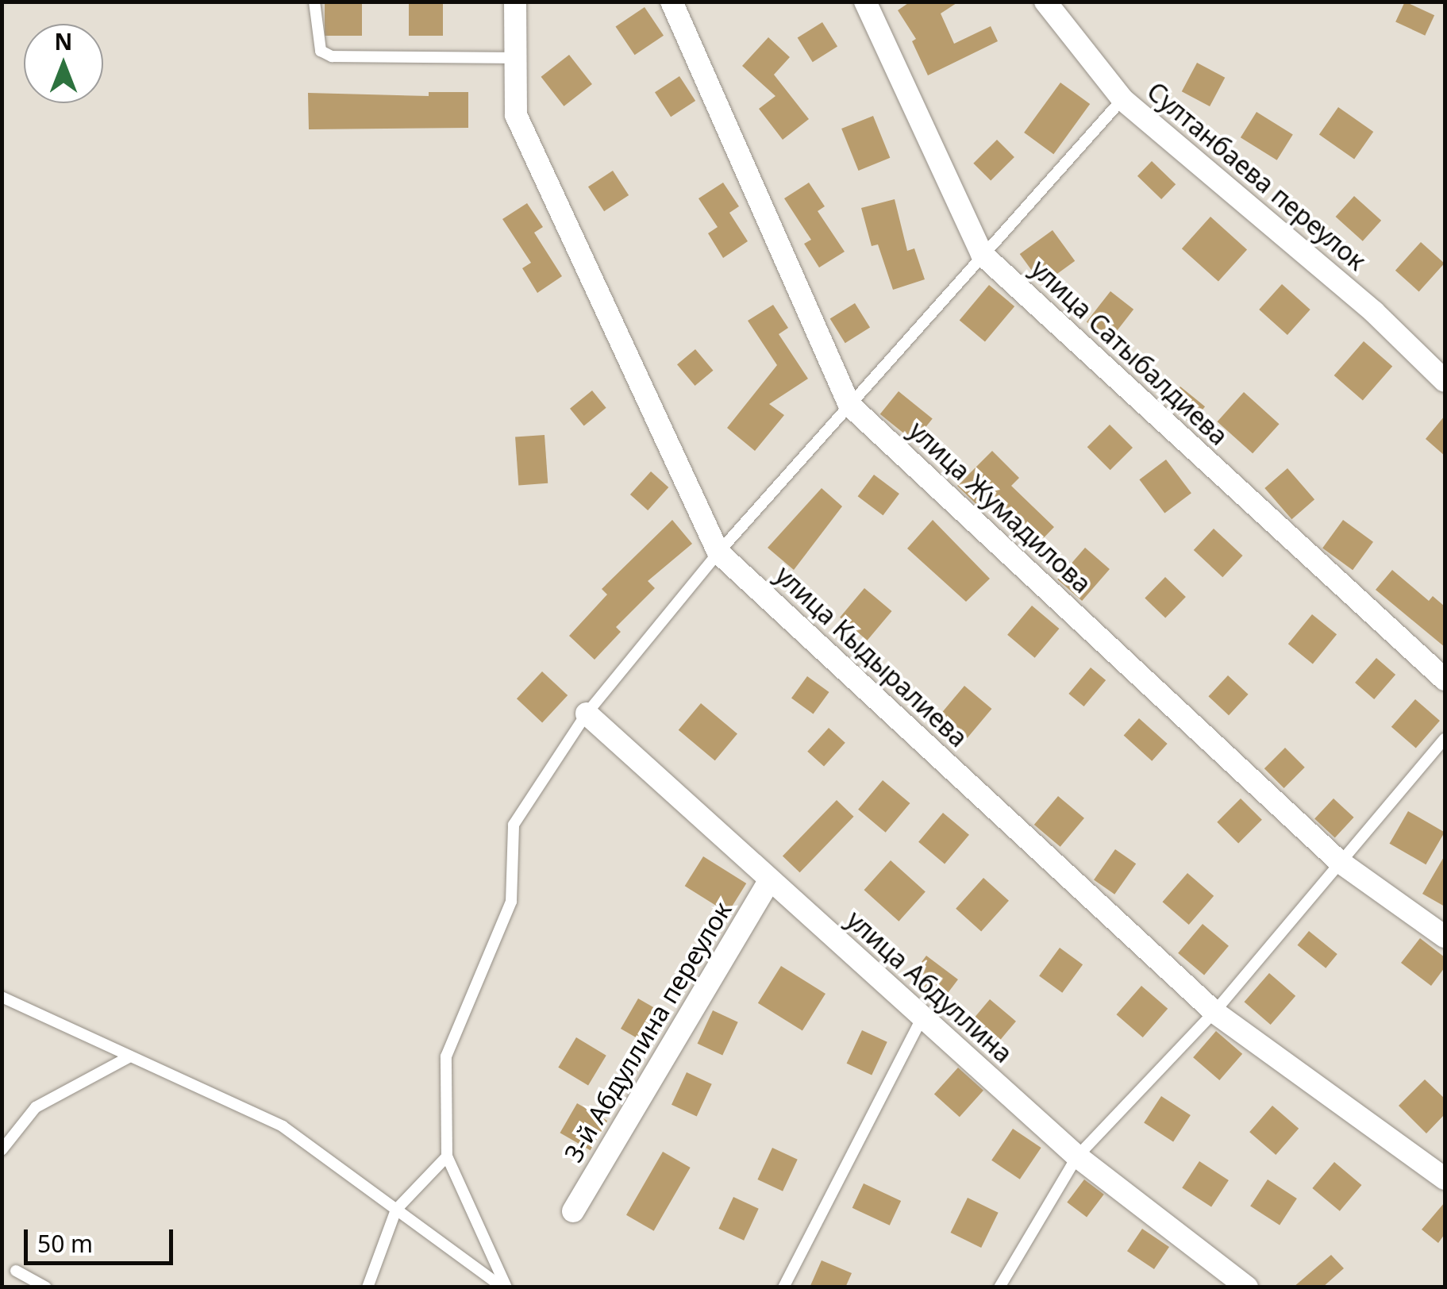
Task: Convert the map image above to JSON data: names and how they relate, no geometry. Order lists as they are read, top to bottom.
{
  "streets": {
    "street": [
      "Султанбаева переулок",
      "улица Сатыбалдиева",
      "улица Жумадилова",
      "улица Кыдыралиева",
      "улица Абдуллина",
      "3-й Абдуллина переулок"
    ]
  },
  "crossings": [
    ["улица Абдуллина", "3-й Абдуллина переулок"]
  ],
  "scale_bar": "50 m",
  "north": "top"
}
